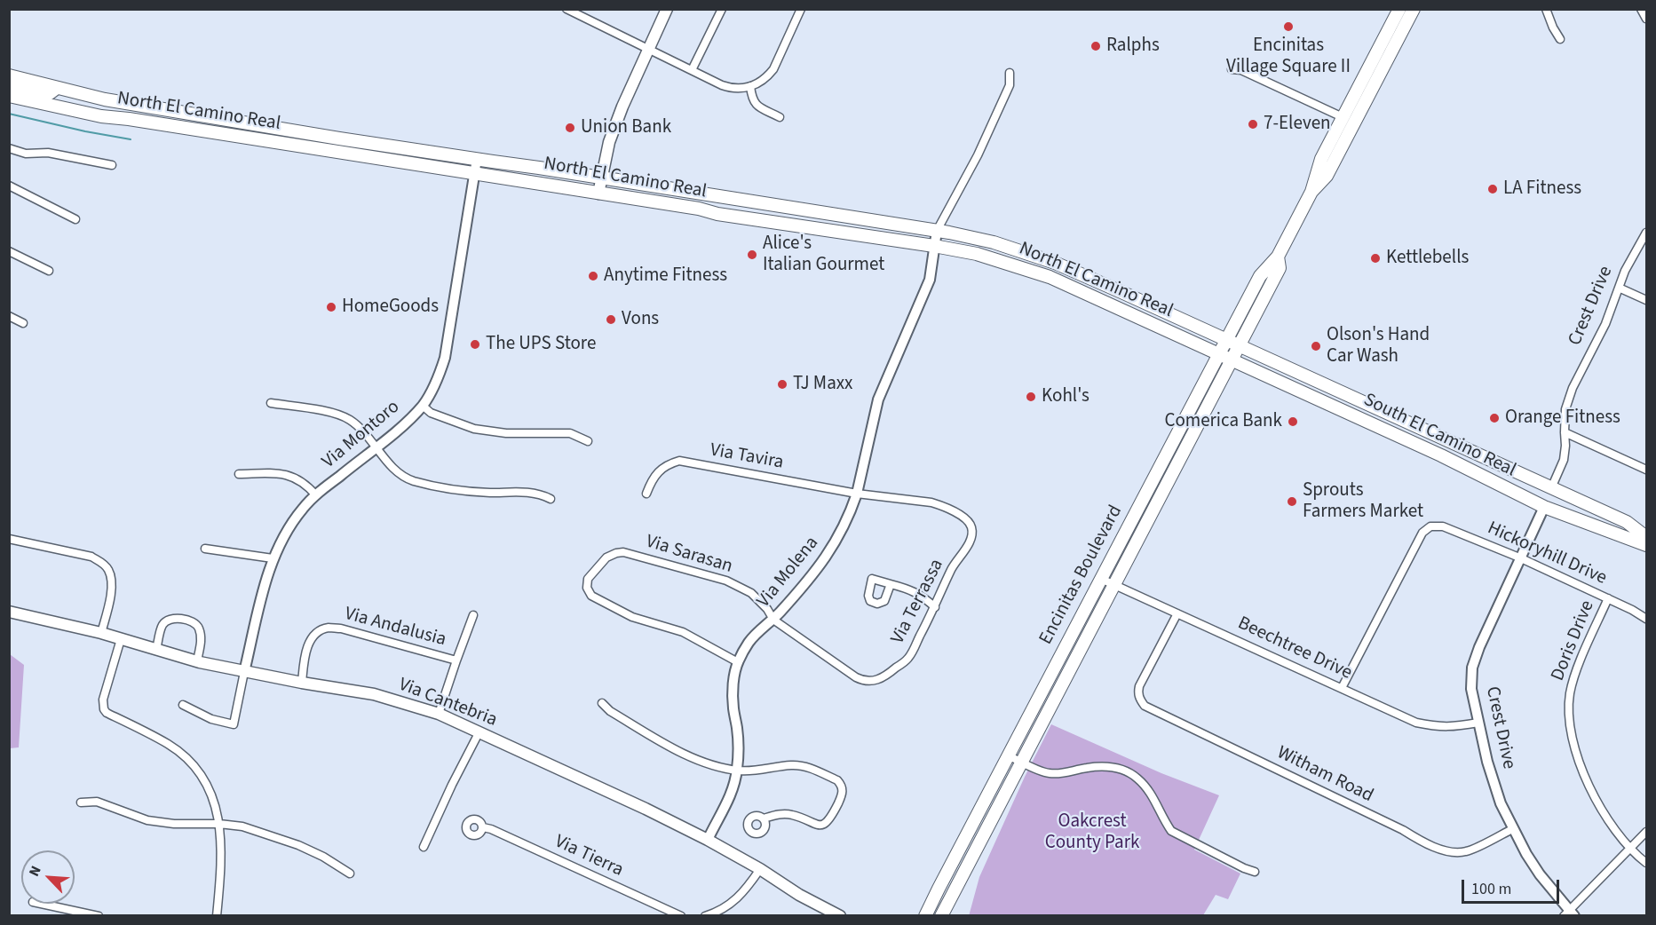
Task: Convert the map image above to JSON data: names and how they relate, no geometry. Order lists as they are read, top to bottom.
{
  "streets": {
    "main road": [
      "North El Camino Real",
      "South El Camino Real",
      "Encinitas Boulevard",
      "Via Cantebria"
    ],
    "street": [
      "Crest Drive",
      "Via Montoro",
      "Via Tavira",
      "Hickoryhill Drive",
      "Via Sarasan",
      "Via Molena",
      "Via Terrassa",
      "Via Andalusia",
      "Doris Drive",
      "Beechtree Drive",
      "Witham Road",
      "Via Tierra"
    ]
  },
  "crossings": [
    ["North El Camino Real", "Via Montoro"],
    ["North El Camino Real", "South El Camino Real"],
    ["North El Camino Real", "Via Molena"],
    ["North El Camino Real", "Encinitas Boulevard"],
    ["Crest Drive", "South El Camino Real"],
    ["Crest Drive", "Hickoryhill Drive"],
    ["Crest Drive", "Beechtree Drive"],
    ["Crest Drive", "Witham Road"],
    ["Via Montoro", "Via Cantebria"],
    ["South El Camino Real", "Encinitas Boulevard"],
    ["Via Tavira", "Via Molena"],
    ["Via Tavira", "Via Terrassa"],
    ["Hickoryhill Drive", "Doris Drive"],
    ["Hickoryhill Drive", "Beechtree Drive"],
    ["Via Sarasan", "Via Molena"],
    ["Via Sarasan", "Via Terrassa"],
    ["Via Molena", "Via Terrassa"],
    ["Via Molena", "Via Cantebria"],
    ["Encinitas Boulevard", "Beechtree Drive"],
    ["Via Andalusia", "Via Cantebria"],
    ["Beechtree Drive", "Witham Road"]
  ],
  "parks": ["Oakcrest County Park"],
  "places": [
    "Encinitas Village Square II",
    "Ralphs",
    "7-Eleven",
    "Union Bank",
    "LA Fitness",
    "Alice's Italian Gourmet",
    "Kettlebells",
    "Anytime Fitness",
    "HomeGoods",
    "Vons",
    "The UPS Store",
    "Olson's Hand Car Wash",
    "TJ Maxx",
    "Kohl's",
    "Orange Fitness",
    "Comerica Bank",
    "Sprouts Farmers Market"
  ],
  "scale_bar": "100 m",
  "north": "top left"
}
